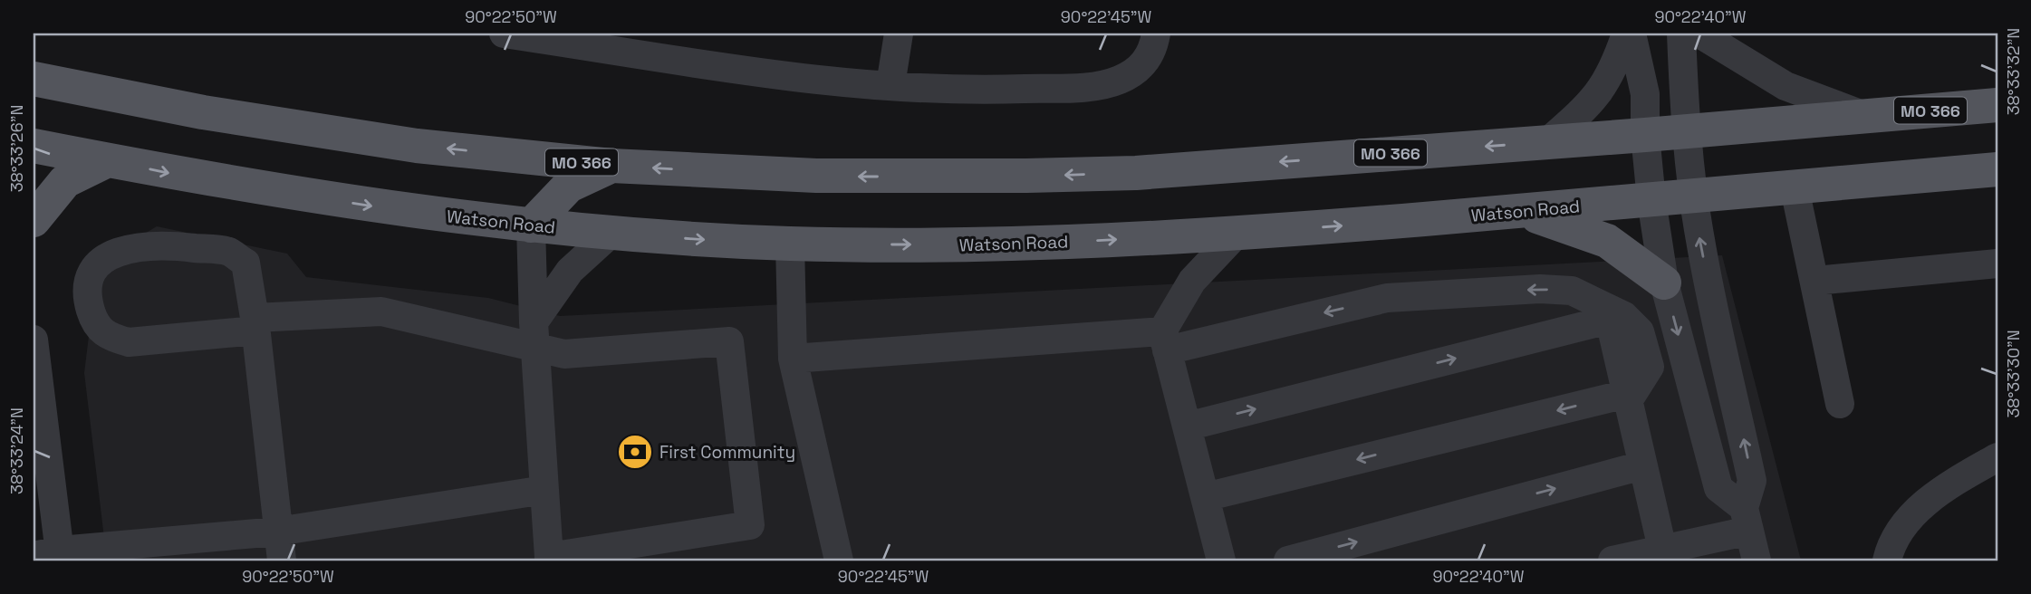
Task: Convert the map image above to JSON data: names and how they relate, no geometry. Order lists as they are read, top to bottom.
{
  "streets": {
    "main road": ["MO 366", "Watson Road"]
  },
  "places": {
    "bank": ["First Community"]
  },
  "coordinates": [
    "90°22'50\"W",
    "90°22'45\"W",
    "90°22'40\"W",
    "38°33'32\"N",
    "38°33'26\"N",
    "38°33'30\"N",
    "38°33'24\"N"
  ]
}
